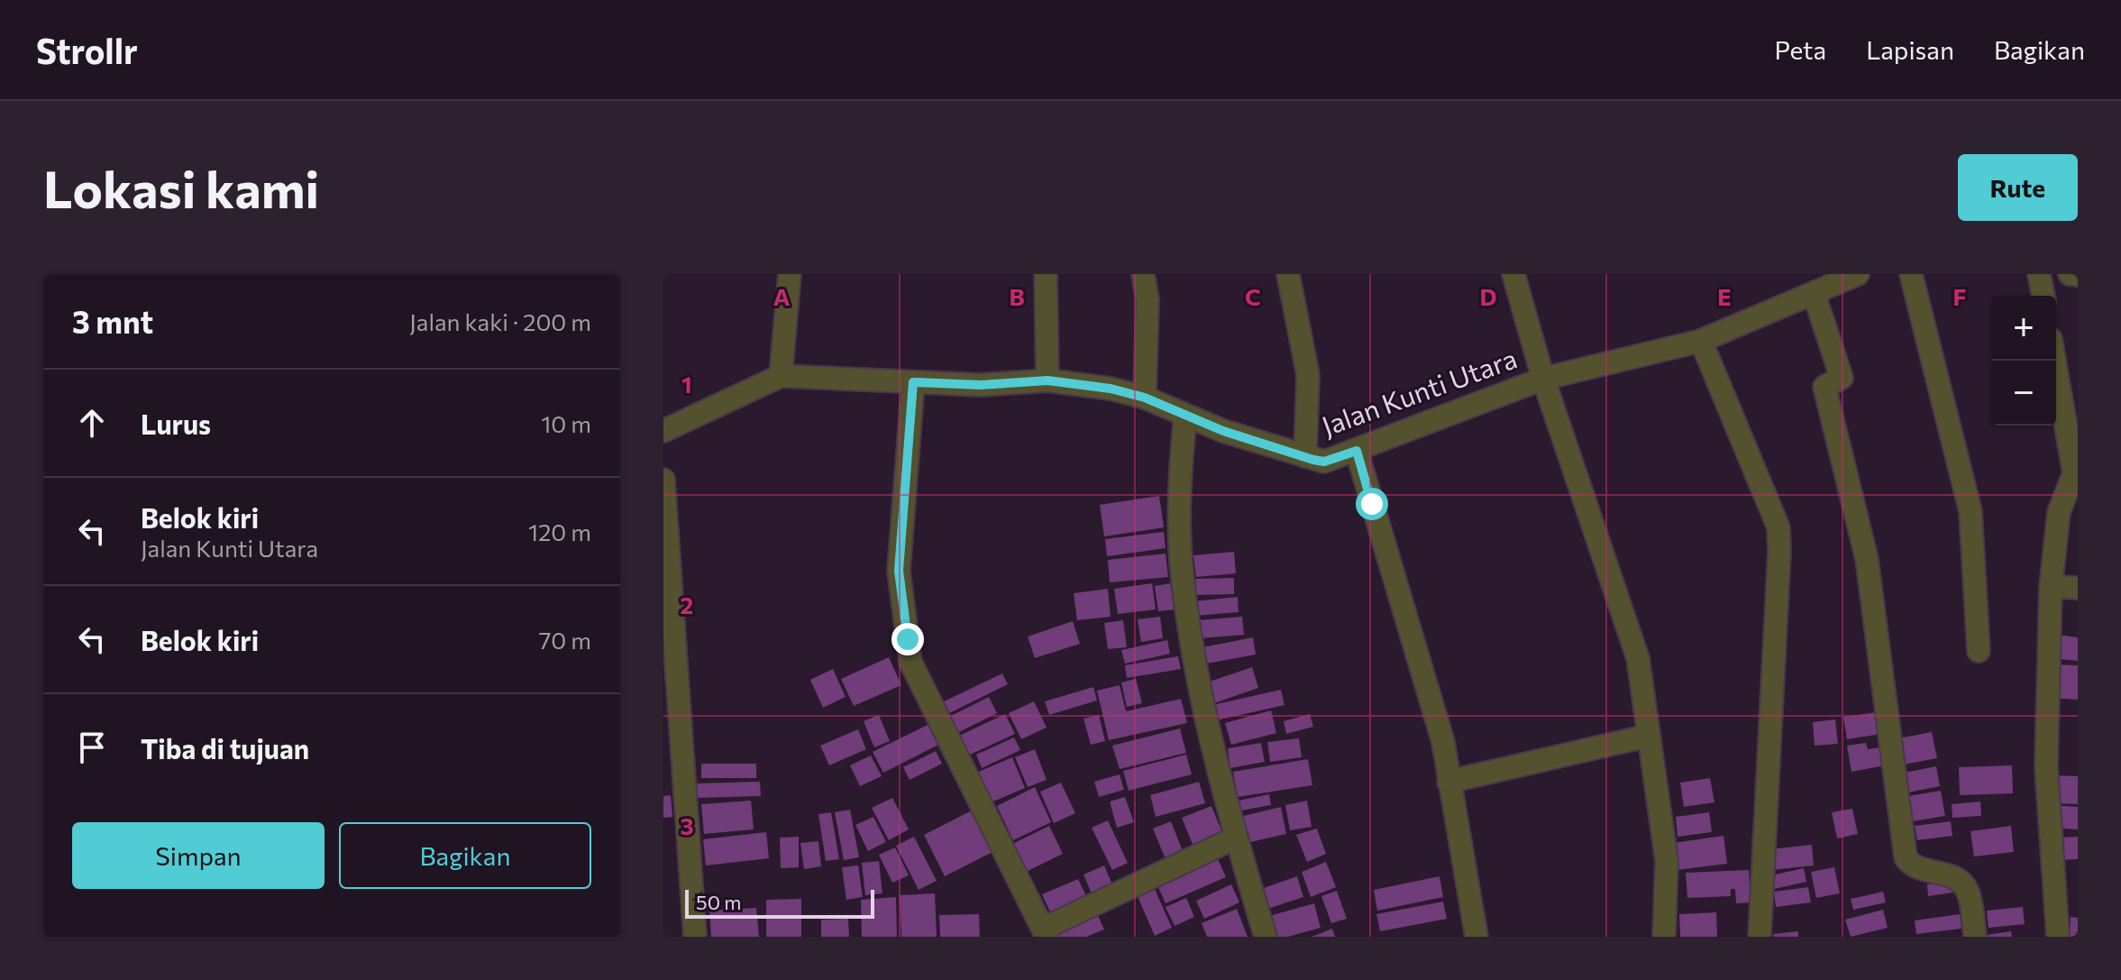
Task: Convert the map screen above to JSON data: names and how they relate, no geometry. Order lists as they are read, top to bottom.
{
  "streets": {
    "street": ["Jalan Kunti Utara"]
  },
  "scale_bar": "50 m",
  "page": {
    "header": "Strollr",
    "nav": ["Peta", "Lapisan", "Bagikan"],
    "buttons": [
      "Rute",
      ["Simpan", "Bagikan"]
    ],
    "title": "Lokasi kami",
    "heading": ["3 mnt", "Jalan kaki · 200 m"],
    "map_buttons": ["+", "−"],
    "list": [
      ["Lurus", "10 m"],
      ["Belok kiri", "Jalan Kunti Utara", "120 m"],
      ["Belok kiri", "70 m"],
      "Tiba di tujuan"
    ],
    "scale": "50 m"
  },
  "grid": {
    "columns": [
      "A",
      "B",
      "C",
      "D",
      "E",
      "F"
    ],
    "rows": ["1", "2", "3"]
  }
}
